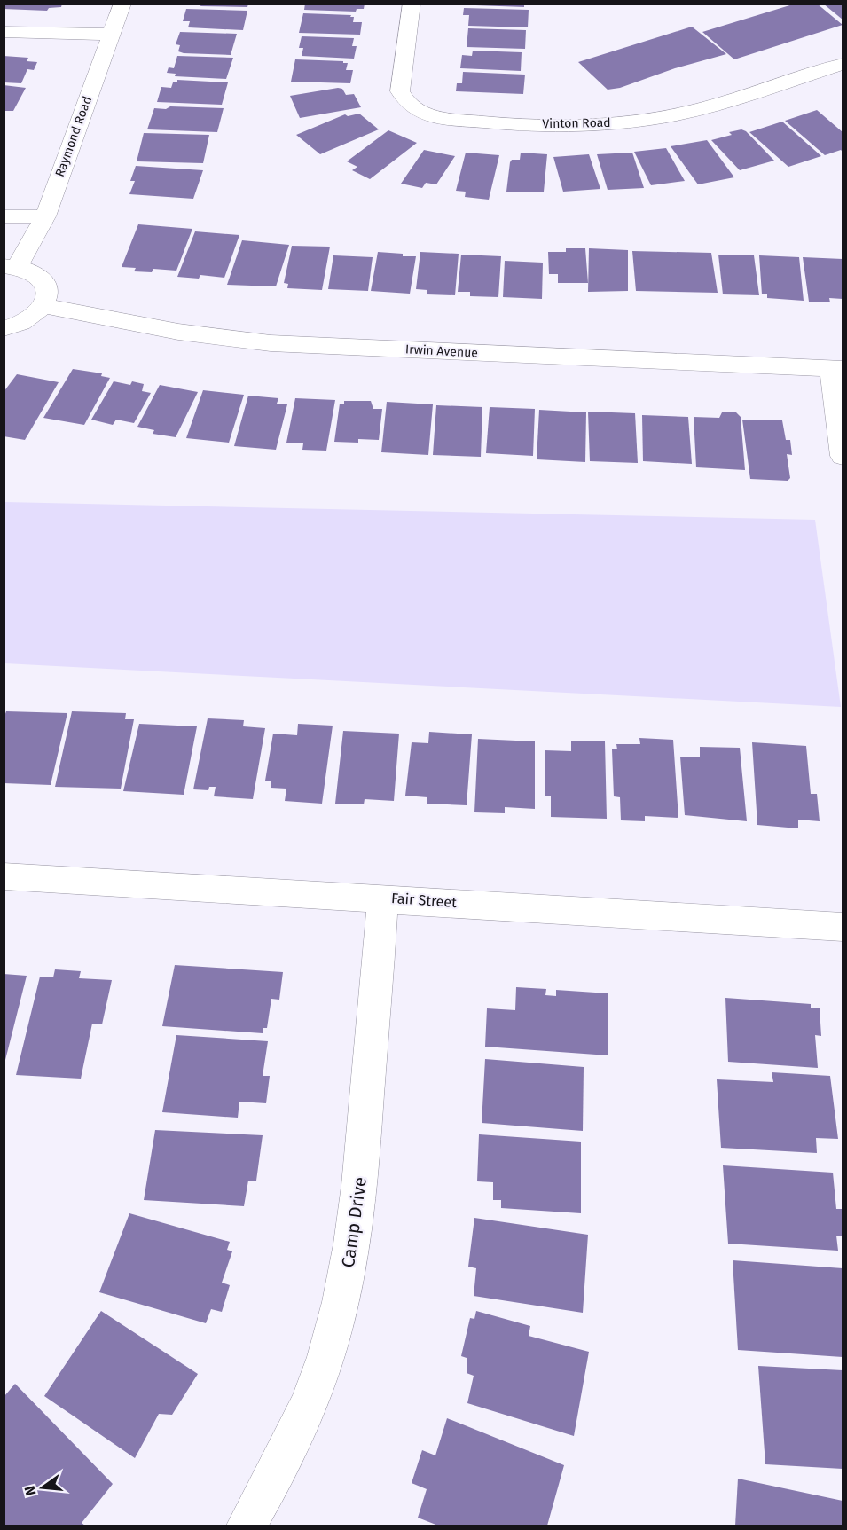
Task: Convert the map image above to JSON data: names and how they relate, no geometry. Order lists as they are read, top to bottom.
{
  "streets": {
    "street": [
      "Vinton Road",
      "Raymond Road",
      "Irwin Avenue",
      "Fair Street",
      "Camp Drive"
    ]
  },
  "crossings": [
    ["Fair Street", "Camp Drive"]
  ],
  "north": "left"
}
